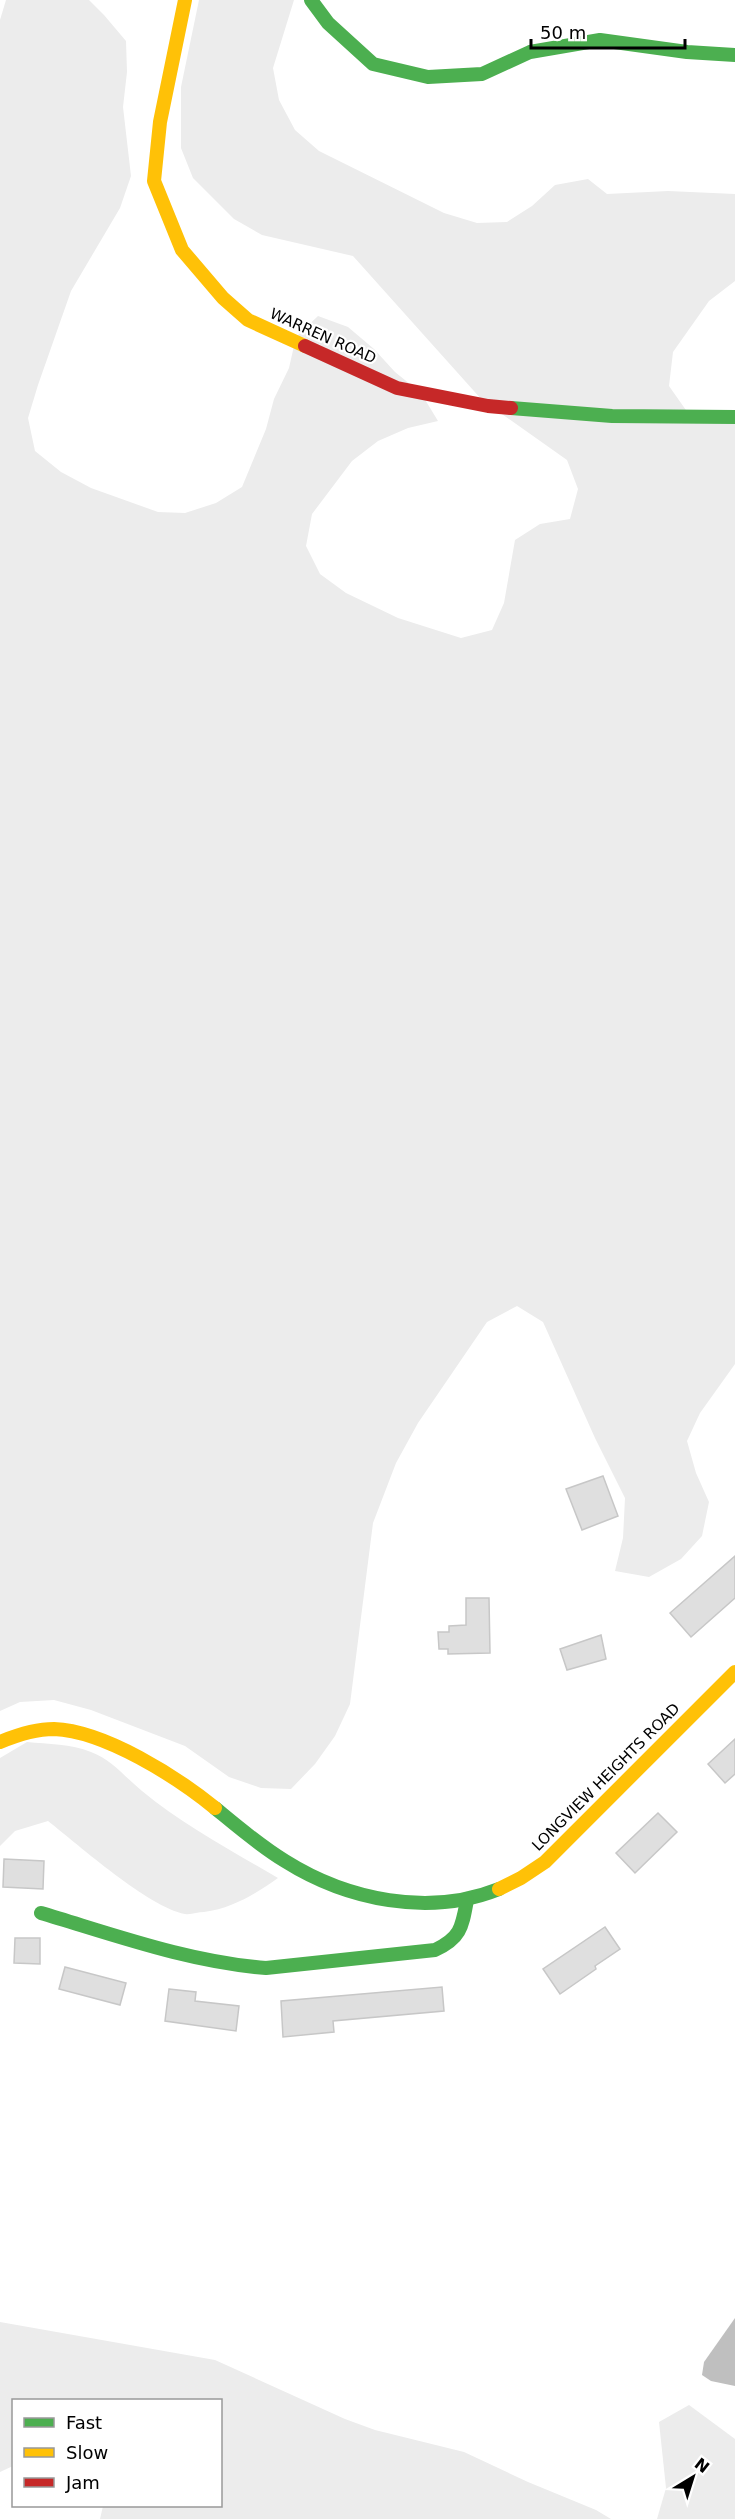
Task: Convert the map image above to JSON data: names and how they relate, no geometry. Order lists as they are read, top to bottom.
{
  "streets": {
    "street": ["WARREN ROAD", "LONGVIEW HEIGHTS ROAD"]
  },
  "legend": ["Fast", "Slow", "Jam"],
  "scale_bar": "50 m",
  "north": "top right"
}
